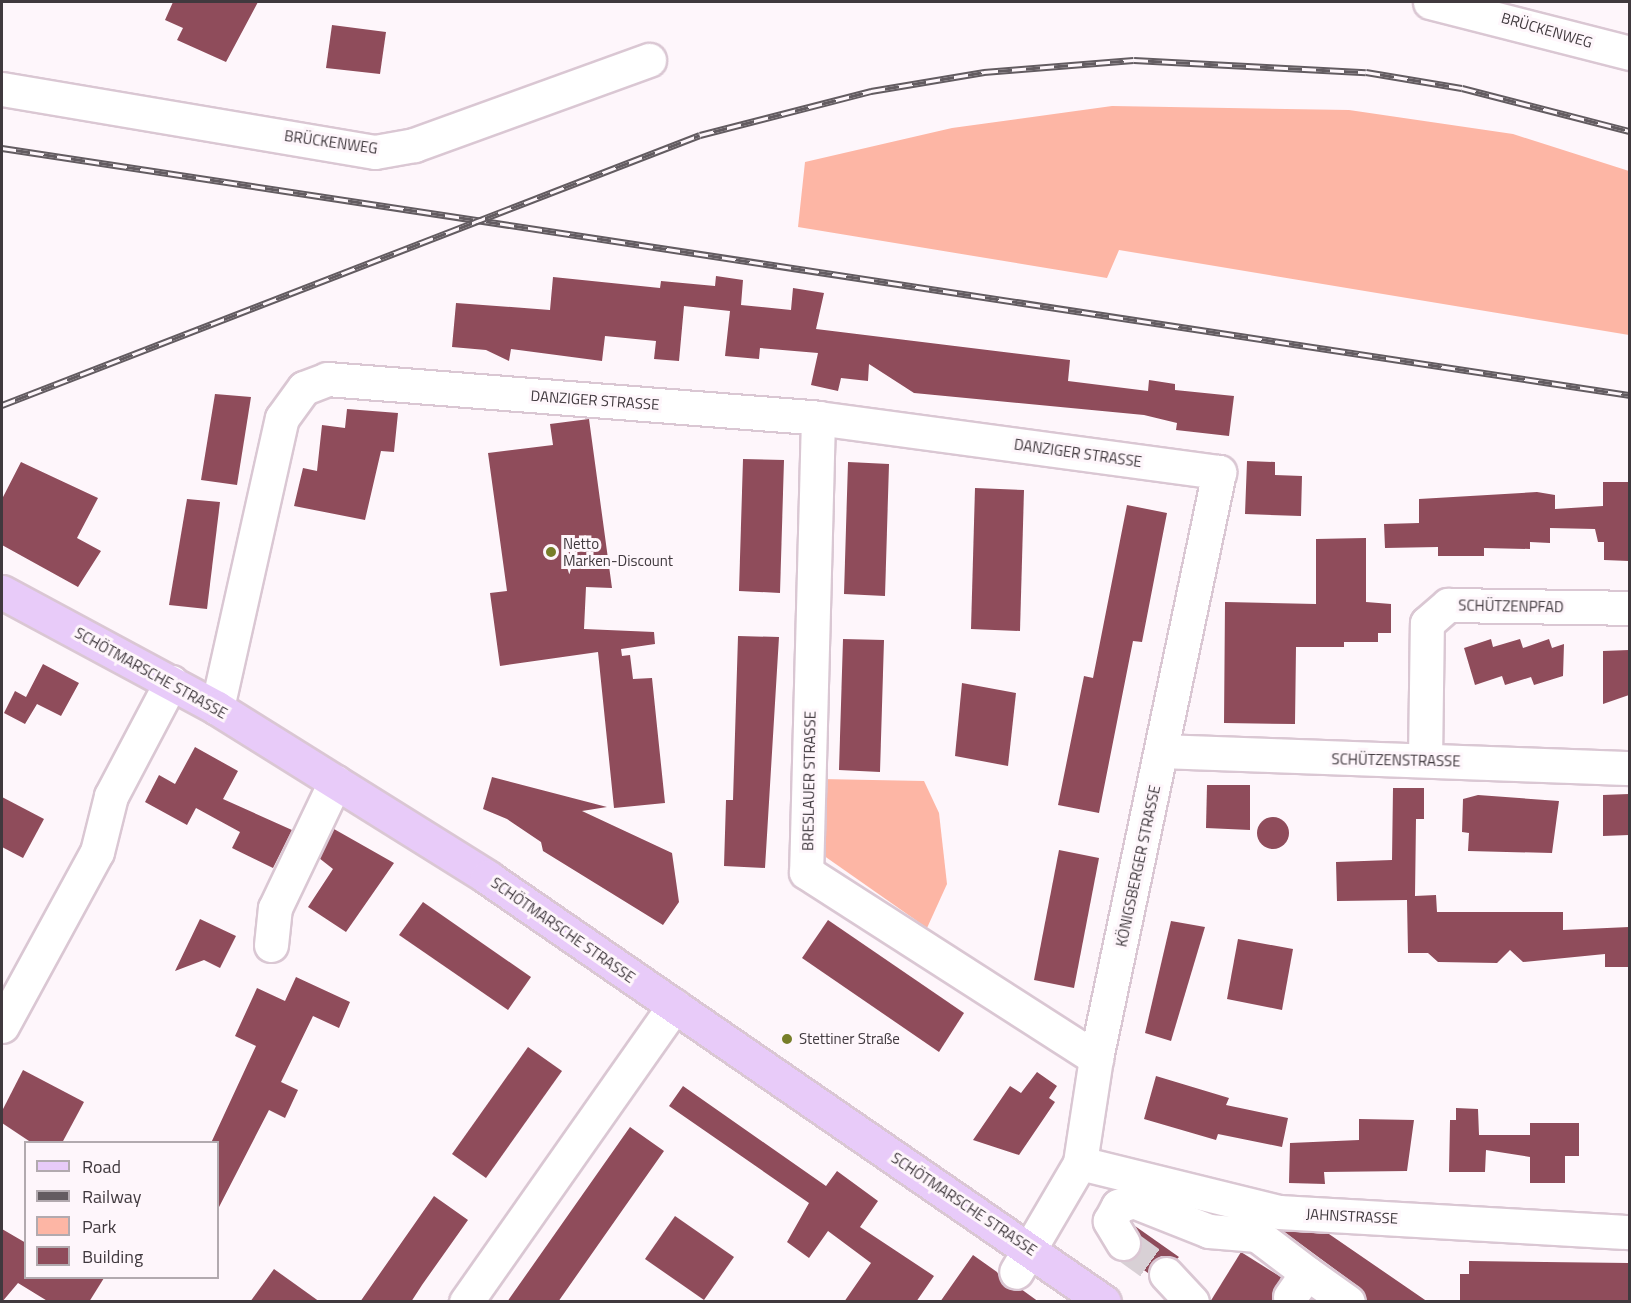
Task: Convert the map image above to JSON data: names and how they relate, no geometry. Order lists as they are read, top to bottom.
{
  "streets": {
    "main road": ["SCHÖTMARSCHE STRASSE"],
    "street": [
      "BRÜCKENWEG",
      "DANZIGER STRASSE",
      "SCHÜTZENPFAD",
      "SCHÜTZENSTRASSE",
      "BRESLAUER STRASSE",
      "KÖNIGSBERGER STRASSE",
      "JAHNSTRASSE"
    ]
  },
  "crossings": [
    ["DANZIGER STRASSE", "SCHÖTMARSCHE STRASSE"],
    ["DANZIGER STRASSE", "BRESLAUER STRASSE"],
    ["DANZIGER STRASSE", "KÖNIGSBERGER STRASSE"],
    ["SCHÜTZENPFAD", "SCHÜTZENSTRASSE"],
    ["SCHÖTMARSCHE STRASSE", "KÖNIGSBERGER STRASSE"],
    ["SCHÜTZENSTRASSE", "KÖNIGSBERGER STRASSE"],
    ["BRESLAUER STRASSE", "KÖNIGSBERGER STRASSE"],
    ["KÖNIGSBERGER STRASSE", "JAHNSTRASSE"]
  ],
  "places": ["Netto Marken-Discount", "Stettiner Straße"],
  "legend": [
    "Road",
    "Railway",
    "Park",
    "Building"
  ]
}
